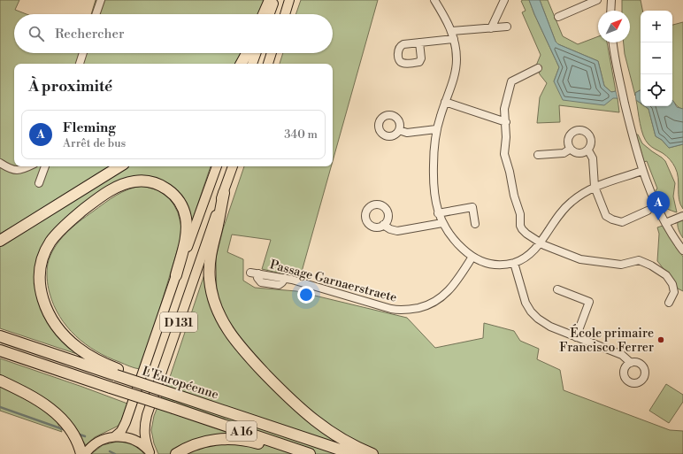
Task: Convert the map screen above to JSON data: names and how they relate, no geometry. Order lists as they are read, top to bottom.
{
  "streets": {
    "highway": ["L'Européenne", "A 16"],
    "main road": ["D 131"],
    "street": ["Passage Garnaerstraete"]
  },
  "places": ["École primaire Francisco Ferrer"],
  "north": "top right",
  "page": {
    "map_buttons": ["+", "−"],
    "search": "Rechercher",
    "heading": "À proximité",
    "list": [
      {
        "mark": "A",
        "name": "Fleming",
        "note": "Arrêt de bus",
        "value": "340 m"
      }
    ],
    "pins": "A"
  }
}
